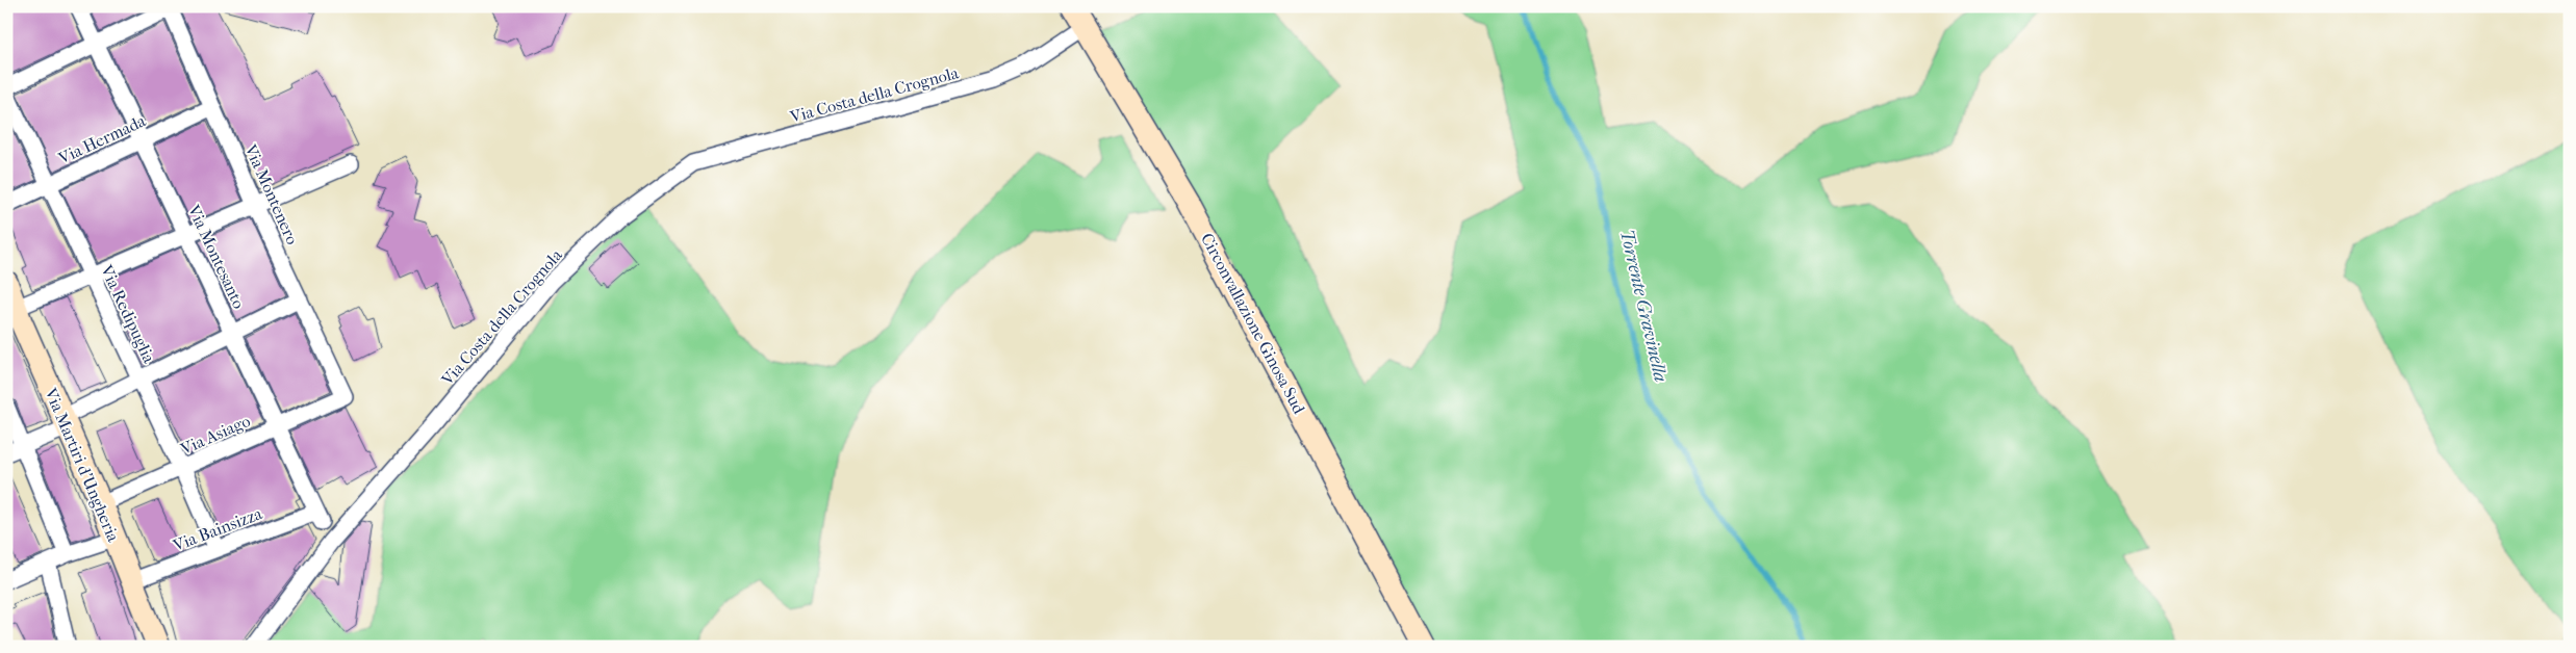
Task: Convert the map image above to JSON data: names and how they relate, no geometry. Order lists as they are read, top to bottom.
{
  "streets": {
    "main road": ["Circonvallazione Ginosa Sud", "Via Martiri d'Ungheria"],
    "street": [
      "Via Costa della Crognola",
      "Via Hermada",
      "Via Montenero",
      "Via Montesanto",
      "Via Redipuglia",
      "Via Asiago",
      "Via Bainsizza"
    ]
  },
  "crossings": [
    ["Via Costa della Crognola", "Circonvallazione Ginosa Sud"],
    ["Via Hermada", "Via Montenero"],
    ["Via Hermada", "Via Montesanto"],
    ["Via Hermada", "Via Redipuglia"],
    ["Via Montenero", "Via Asiago"],
    ["Via Montesanto", "Via Asiago"],
    ["Via Montesanto", "Via Bainsizza"],
    ["Via Redipuglia", "Via Asiago"],
    ["Via Redipuglia", "Via Bainsizza"],
    ["Via Asiago", "Via Martiri d'Ungheria"],
    ["Via Martiri d'Ungheria", "Via Bainsizza"]
  ],
  "water": ["Torrente Gravinella"]
}
